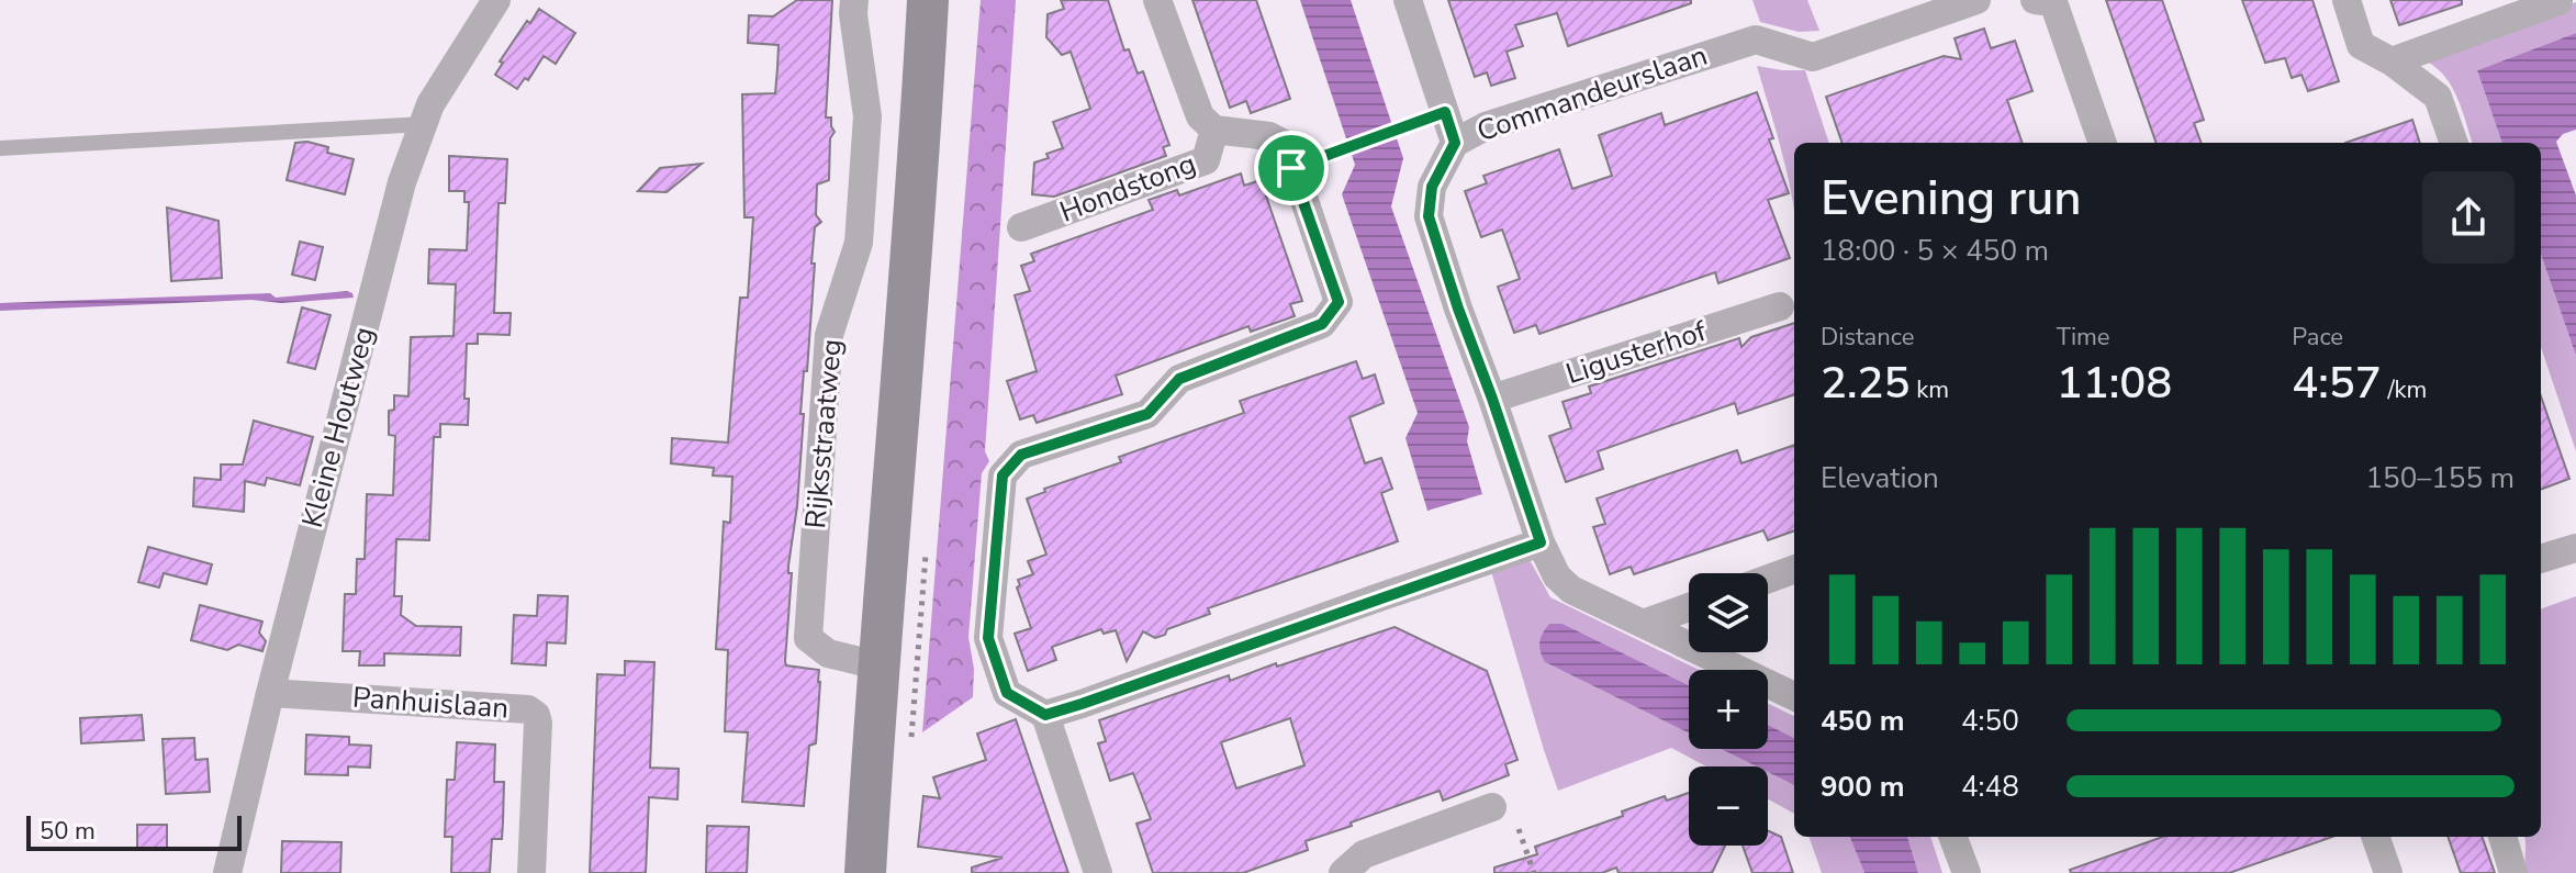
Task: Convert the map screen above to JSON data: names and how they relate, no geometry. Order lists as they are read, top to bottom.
{
  "streets": {
    "street": [
      "Commandeurslaan",
      "Hondstong",
      "Ligusterhof",
      "Kleine Houtweg",
      "Rijksstraatweg",
      "Panhuislaan"
    ]
  },
  "crossings": [
    ["Commandeurslaan", "Ligusterhof"],
    ["Kleine Houtweg", "Panhuislaan"]
  ],
  "scale_bar": "50 m",
  "page": {
    "heading": ["Evening run", "18:00 · 5 × 450 m"],
    "stats": [
      ["Distance", "2.25 km"],
      ["Time", "11:08"],
      ["Pace", "4:57 /km"]
    ],
    "chart": ["Elevation", "150–155 m"],
    "map_buttons": ["+", "−"],
    "list": [
      {
        "name": "450 m",
        "note": "4:50"
      },
      {
        "name": "900 m",
        "note": "4:48"
      }
    ],
    "scale": "50 m"
  }
}
